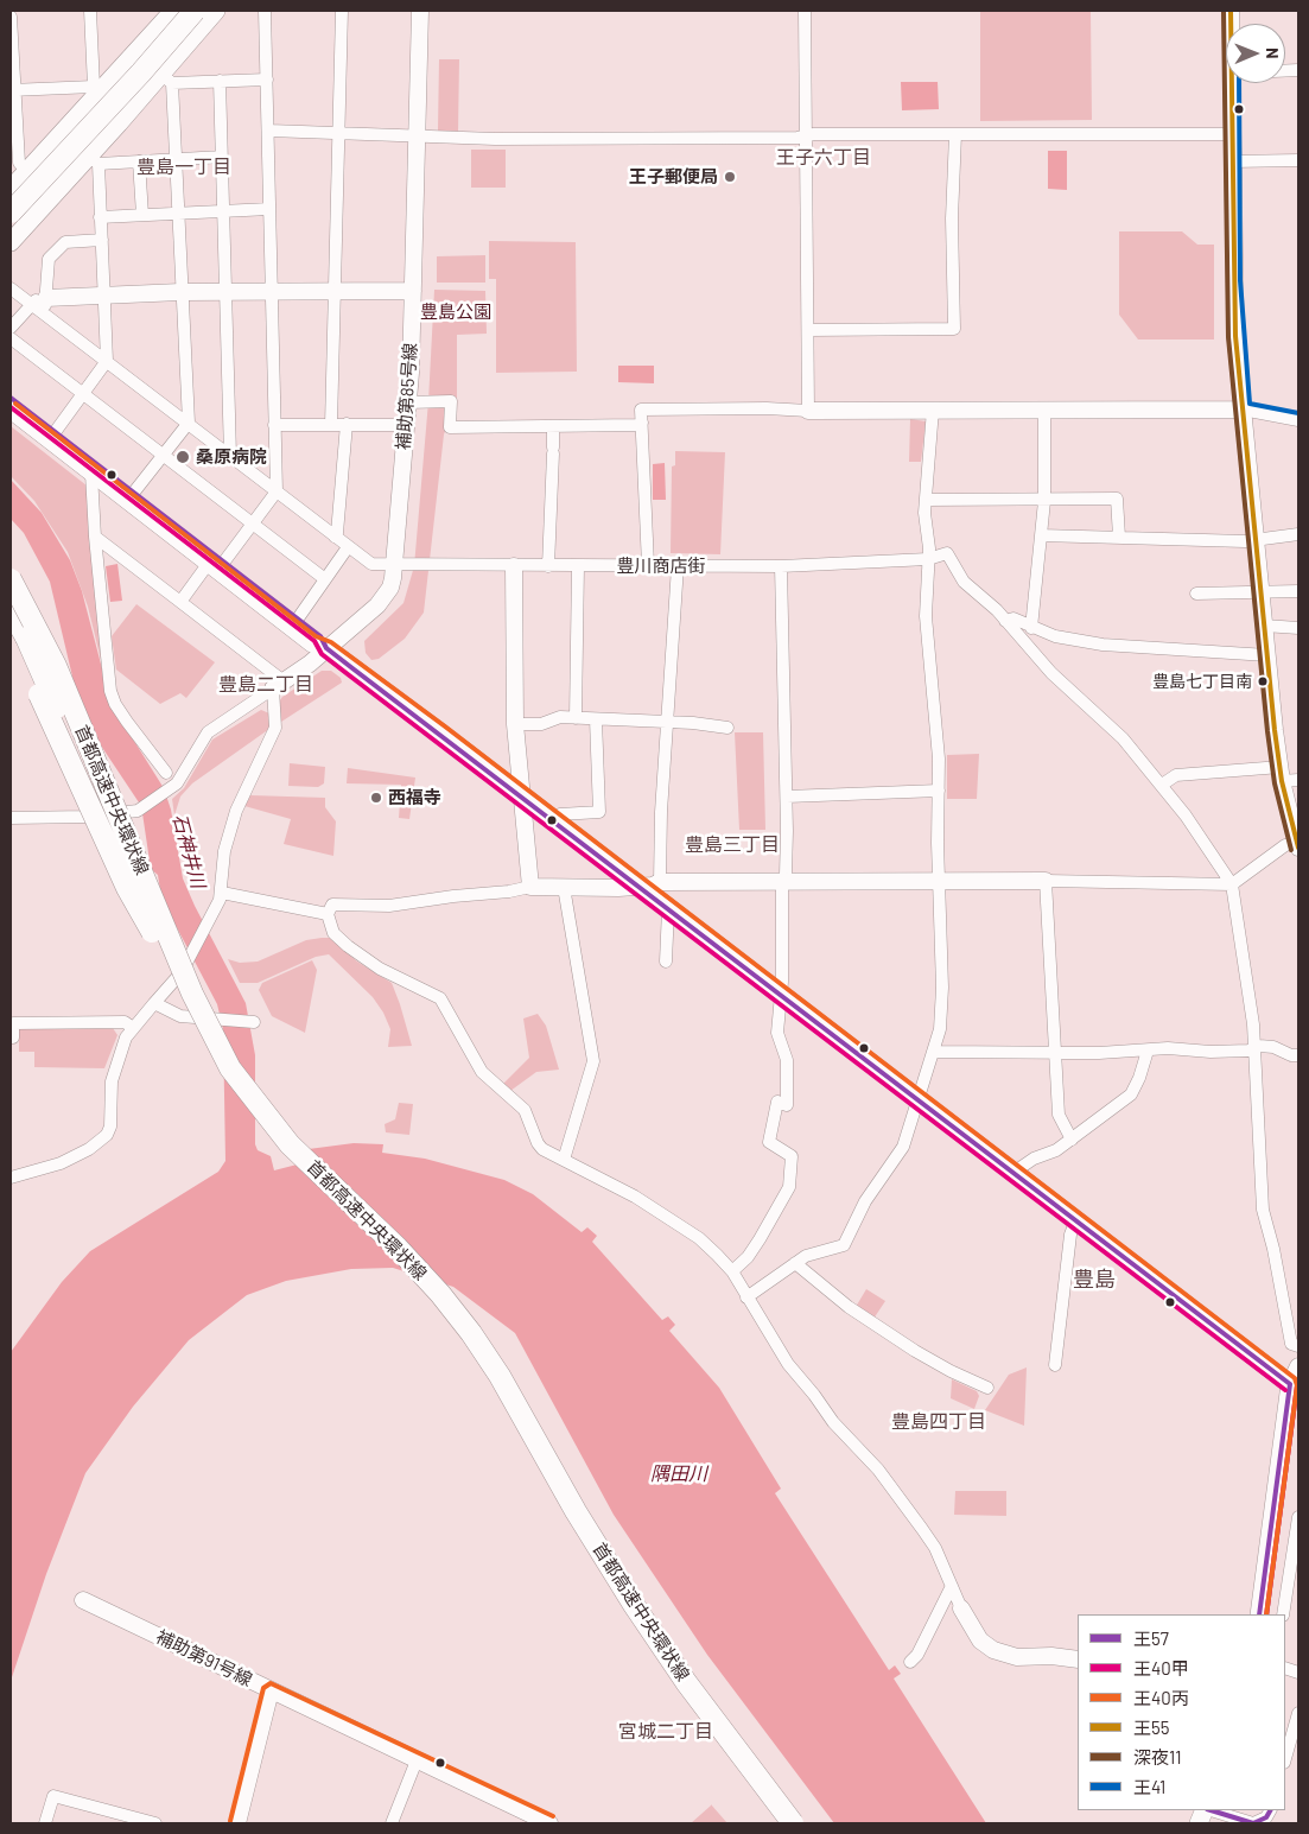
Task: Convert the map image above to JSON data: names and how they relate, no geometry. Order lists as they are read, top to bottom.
{
  "streets": {
    "highway": ["首都高速中央環状線"],
    "street": ["補助第85号線", "豊川商店街", "補助第91号線"]
  },
  "crossings": [
    ["補助第85号線", "豊川商店街"]
  ],
  "districts": [
    "王子六丁目",
    "豊島一丁目",
    "豊島二丁目",
    "豊島三丁目",
    "豊島",
    "豊島四丁目",
    "宮城二丁目"
  ],
  "water": ["石神井川", "隅田川"],
  "parks": ["豊島公園"],
  "places": [
    "王子郵便局",
    "桑原病院",
    "豊島七丁目南",
    "西福寺"
  ],
  "lines": [
    "transit line 王55",
    "transit line 深夜11",
    "transit line 王41",
    "transit line 王57",
    "transit line 王40丙",
    "transit line 王40甲"
  ],
  "legend": [
    "王57",
    "王40甲",
    "王40丙",
    "王55",
    "深夜11",
    "王41"
  ],
  "north": "right"
}
